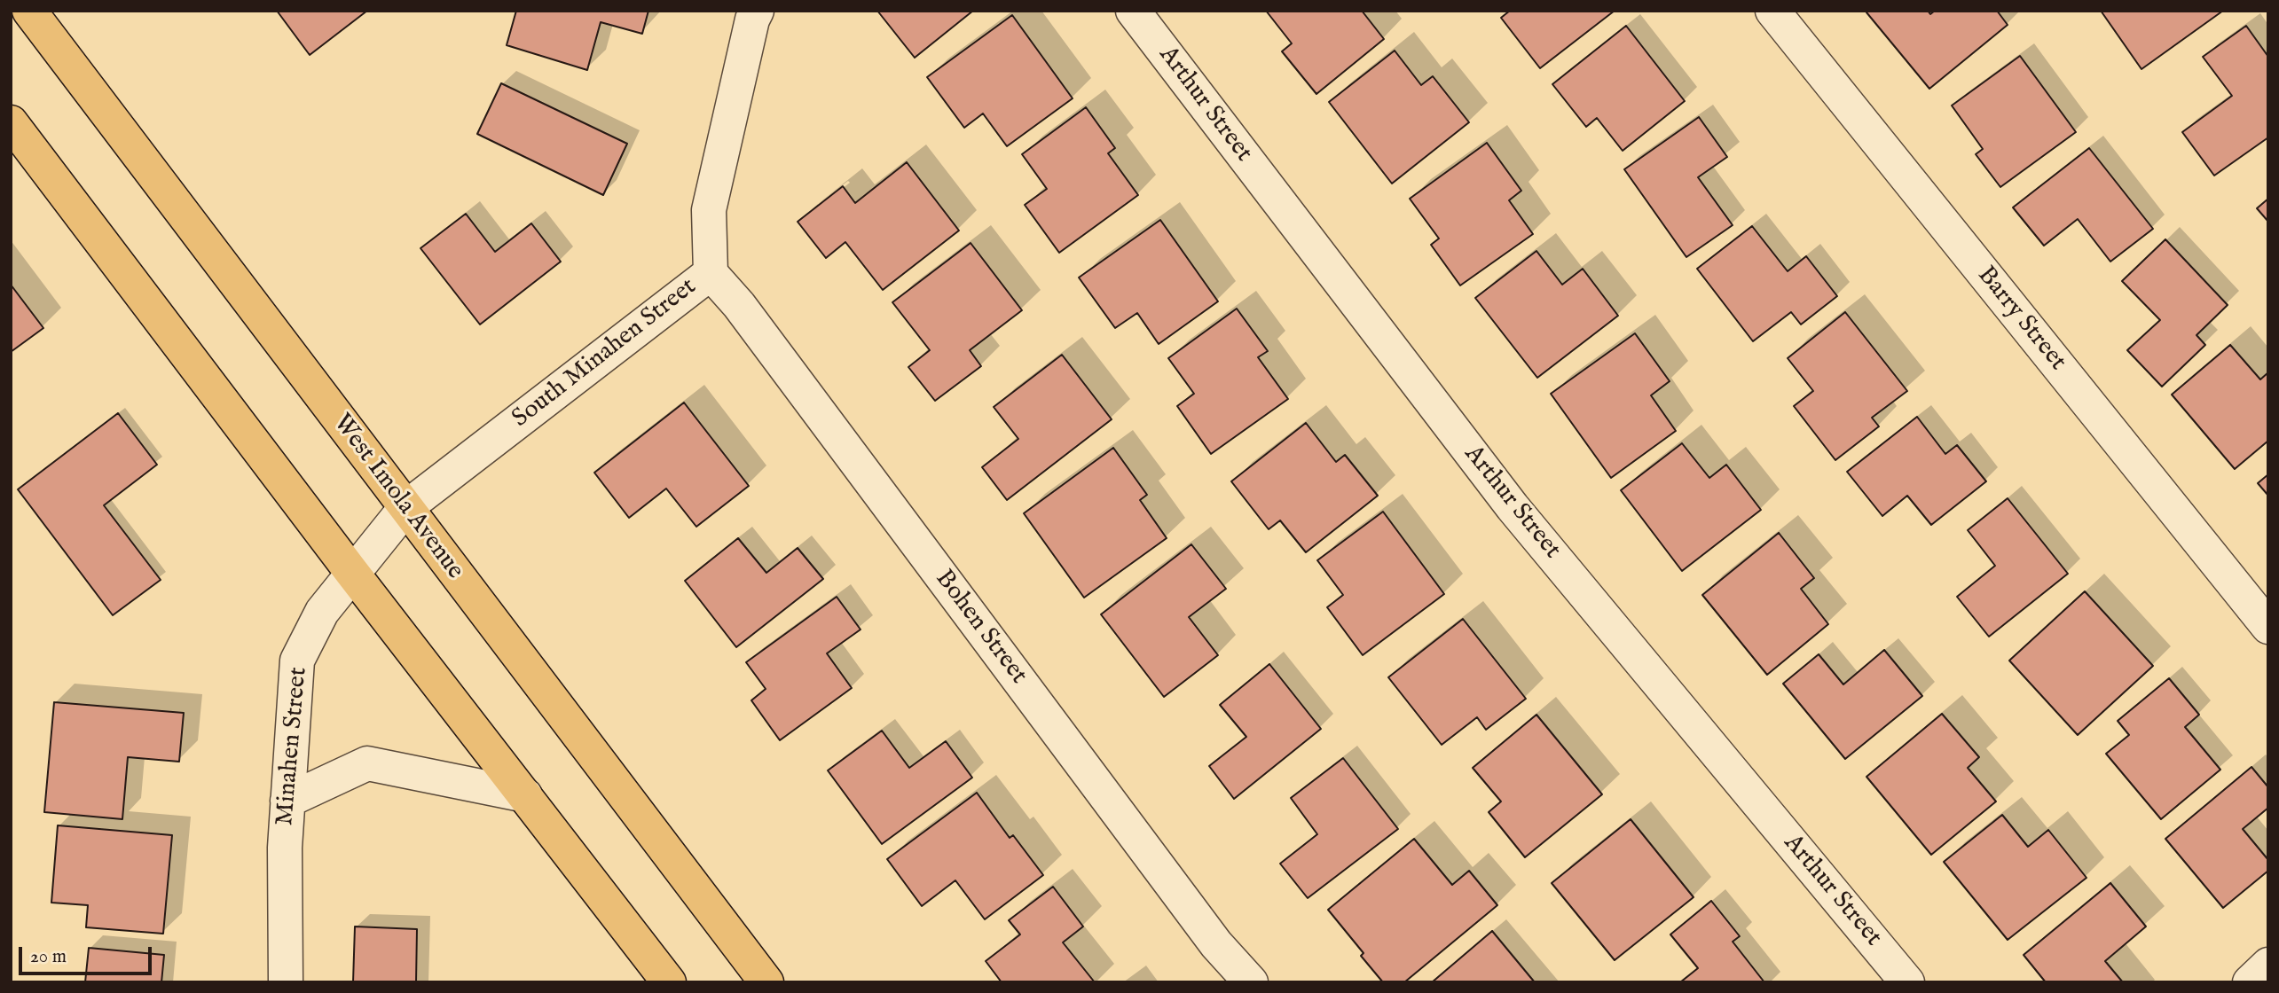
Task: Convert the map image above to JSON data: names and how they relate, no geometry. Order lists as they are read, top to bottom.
{
  "streets": {
    "main road": ["West Imola Avenue"],
    "street": [
      "Arthur Street",
      "Barry Street",
      "South Minahen Street",
      "Bohen Street",
      "Minahen Street"
    ]
  },
  "crossings": [
    ["South Minahen Street", "West Imola Avenue"],
    ["South Minahen Street", "Bohen Street"],
    ["South Minahen Street", "Minahen Street"],
    ["West Imola Avenue", "Minahen Street"]
  ],
  "scale_bar": "20 m"
}
